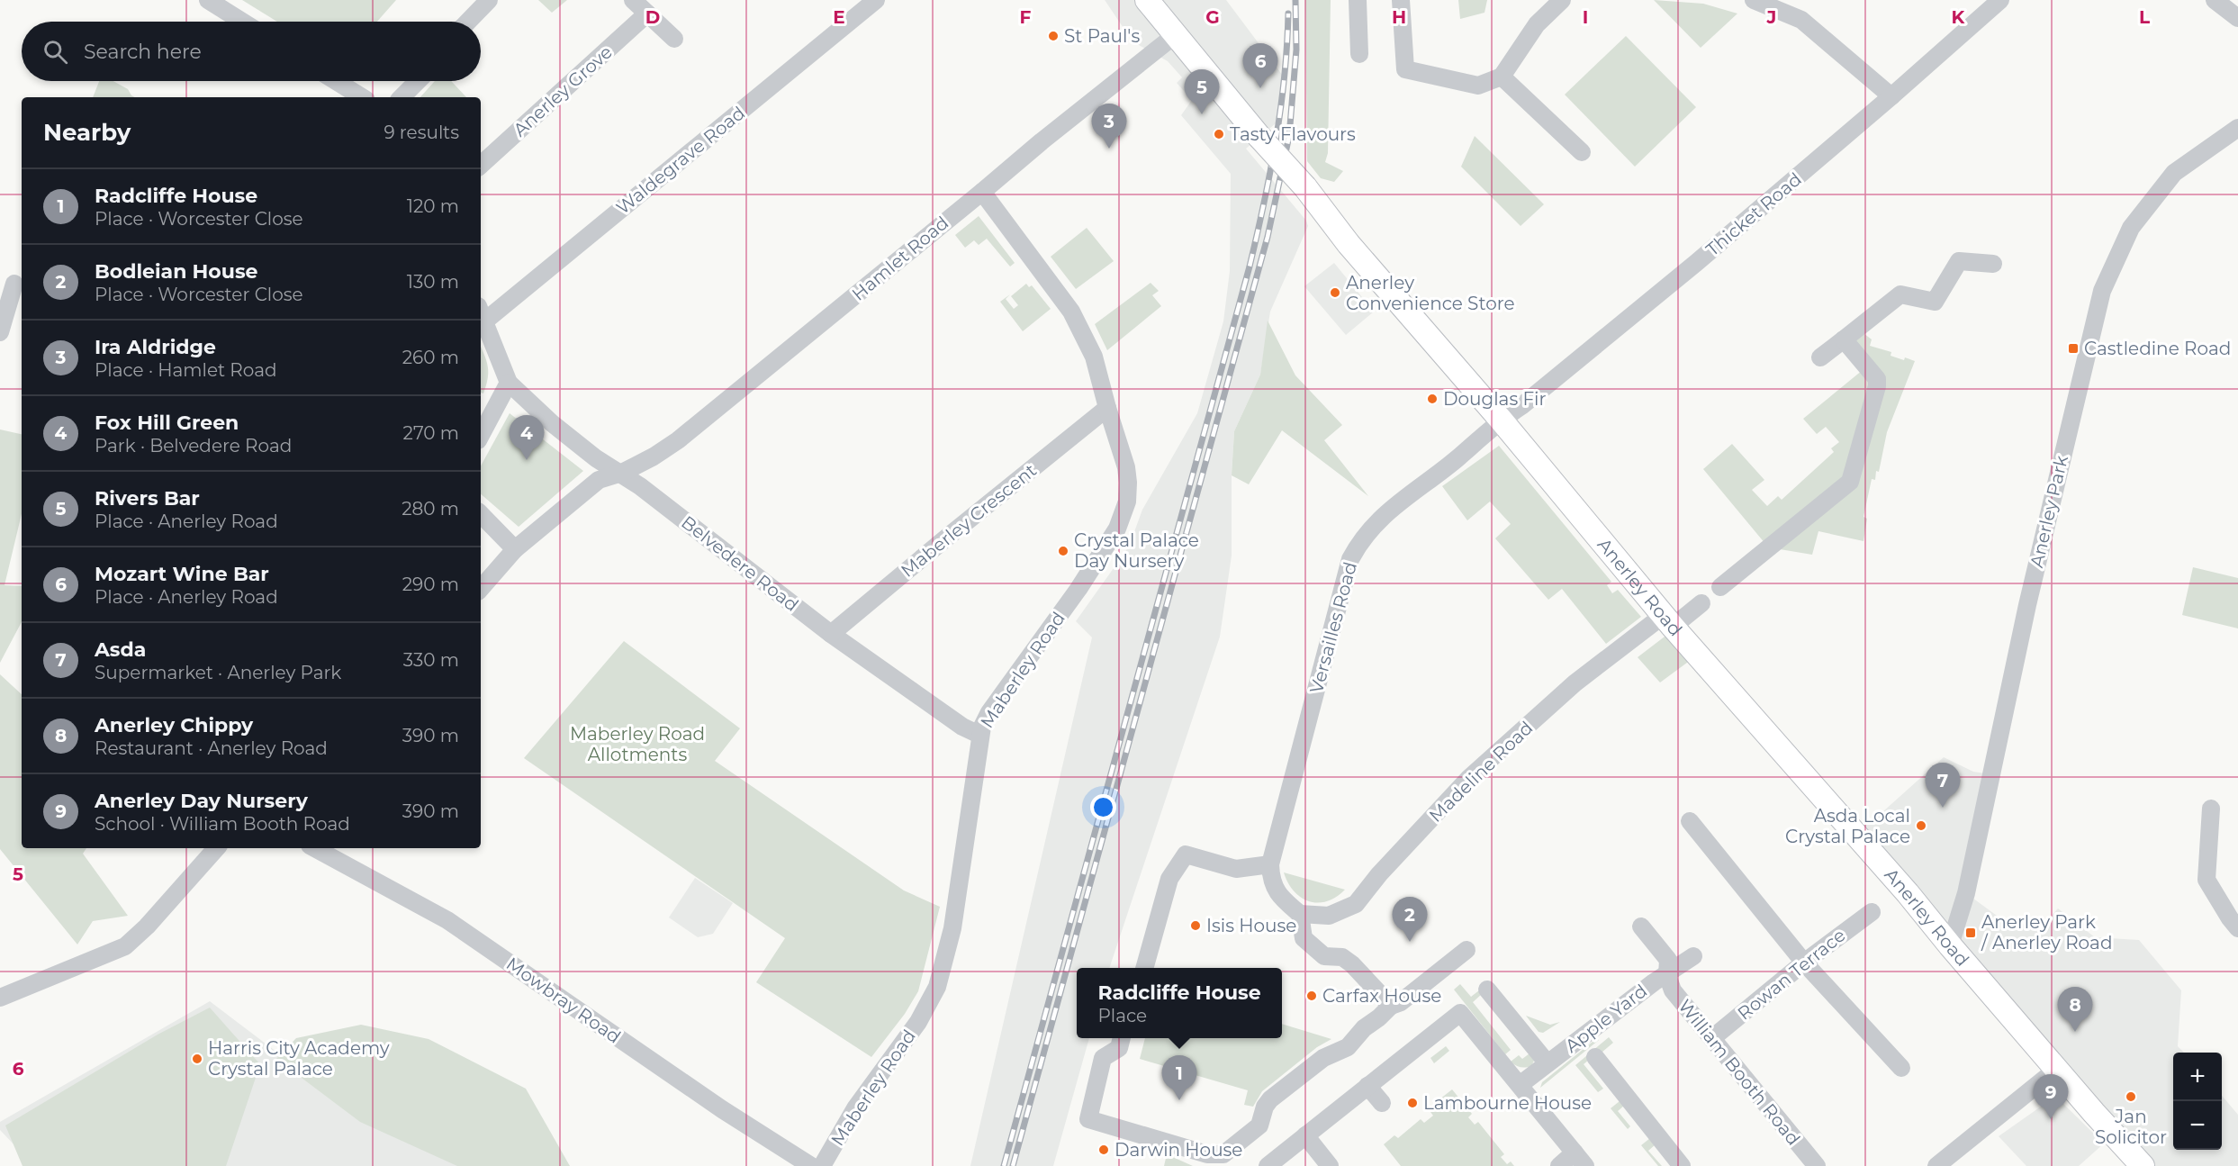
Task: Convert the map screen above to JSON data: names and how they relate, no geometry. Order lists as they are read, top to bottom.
{
  "streets": {
    "main road": ["Anerley Road"],
    "street": [
      "Anerley Grove",
      "Waldegrave Road",
      "Thicket Road",
      "Hamlet Road",
      "Anerley Park",
      "Maberley Crescent",
      "Belvedere Road",
      "Versailles Road",
      "Maberley Road",
      "Madeline Road",
      "Rowan Terrace",
      "Mowbray Road",
      "Apple Yard",
      "William Booth Road"
    ]
  },
  "crossings": [
    ["Waldegrave Road", "Belvedere Road"],
    ["Thicket Road", "Anerley Road"],
    ["Thicket Road", "Versailles Road"],
    ["Hamlet Road", "Belvedere Road"],
    ["Hamlet Road", "Anerley Road"],
    ["Hamlet Road", "Maberley Road"],
    ["Anerley Park", "Anerley Road"],
    ["Maberley Crescent", "Belvedere Road"],
    ["Maberley Crescent", "Maberley Road"],
    ["Belvedere Road", "Maberley Road"],
    ["Anerley Road", "Versailles Road"],
    ["Anerley Road", "Madeline Road"],
    ["Rowan Terrace", "William Booth Road"],
    ["Apple Yard", "William Booth Road"]
  ],
  "parks": ["Maberley Road Allotments"],
  "places": {
    "other": [
      "St Paul's",
      "Tasty Flavours",
      "Anerley Convenience Store",
      "Douglas Fir",
      "Crystal Palace Day Nursery",
      "Asda Local Crystal Palace",
      "Isis House",
      "Carfax House",
      "Harris City Academy Crystal Palace",
      "Jan Solicitor",
      "Lambourne House",
      "Darwin House"
    ],
    "transit": ["Castledine Road", "Anerley Park / Anerley Road"]
  },
  "page": {
    "search": "Search here",
    "pins": [
      "6",
      "5",
      "3",
      "4",
      "7",
      "2",
      "8",
      "1",
      "9"
    ],
    "heading": ["Nearby", "9 results"],
    "list": [
      {
        "mark": "1",
        "name": "Radcliffe House",
        "note": "Place · Worcester Close",
        "value": "120 m"
      },
      {
        "mark": "2",
        "name": "Bodleian House",
        "note": "Place · Worcester Close",
        "value": "130 m"
      },
      {
        "mark": "3",
        "name": "Ira Aldridge",
        "note": "Place · Hamlet Road",
        "value": "260 m"
      },
      {
        "mark": "4",
        "name": "Fox Hill Green",
        "note": "Park · Belvedere Road",
        "value": "270 m"
      },
      {
        "mark": "5",
        "name": "Rivers Bar",
        "note": "Place · Anerley Road",
        "value": "280 m"
      },
      {
        "mark": "6",
        "name": "Mozart Wine Bar",
        "note": "Place · Anerley Road",
        "value": "290 m"
      },
      {
        "mark": "7",
        "name": "Asda",
        "note": "Supermarket · Anerley Park",
        "value": "330 m"
      },
      {
        "mark": "8",
        "name": "Anerley Chippy",
        "note": "Restaurant · Anerley Road",
        "value": "390 m"
      },
      {
        "mark": "9",
        "name": "Anerley Day Nursery",
        "note": "School · William Booth Road",
        "value": "390 m"
      }
    ],
    "popup": ["Radcliffe House", "Place"],
    "map_buttons": ["+", "−"]
  },
  "grid": {
    "columns": [
      "D",
      "E",
      "F",
      "G",
      "H",
      "I",
      "J",
      "K",
      "L"
    ],
    "rows": ["5", "6"]
  }
}
